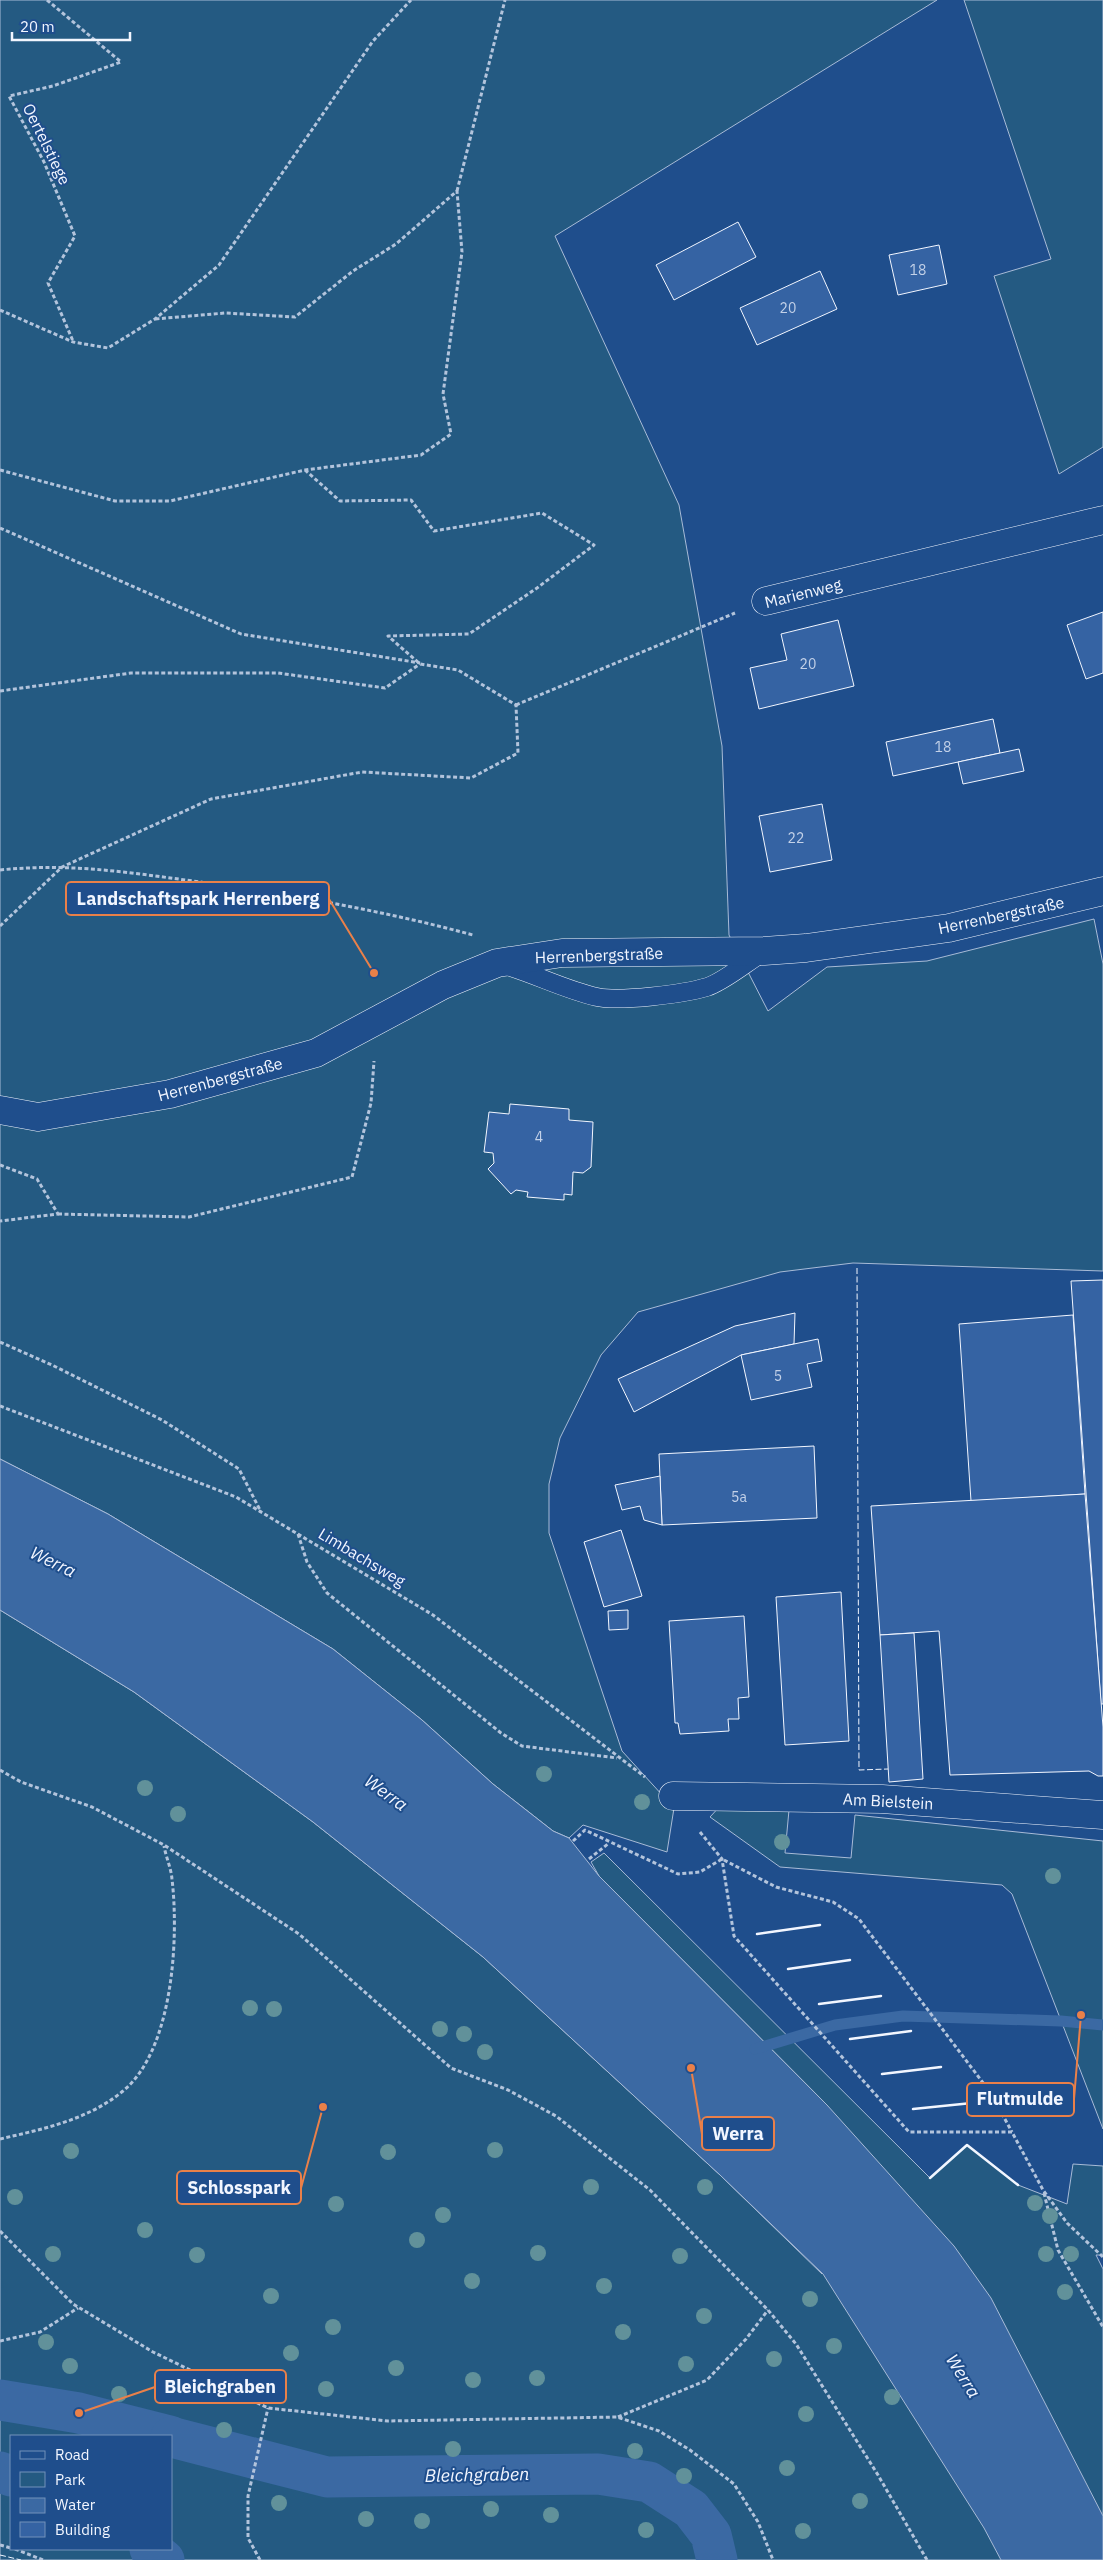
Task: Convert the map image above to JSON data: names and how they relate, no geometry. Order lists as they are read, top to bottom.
{
  "streets": {
    "street": ["Marienweg", "Herrenbergstraße", "Am Bielstein"],
    "path": ["Oertelstiege", "Limbachsweg"]
  },
  "crossings": [
    ["Limbachsweg", "Am Bielstein"]
  ],
  "water": ["Werra", "Bleichgraben"],
  "places": [
    "Landschaftspark Herrenberg",
    "Flutmulde",
    "Werra",
    "Schlosspark",
    "Bleichgraben"
  ],
  "house_numbers": [
    "18",
    "20",
    "20",
    "18",
    "22",
    "4",
    "5",
    "5a"
  ],
  "legend": [
    "Road",
    "Park",
    "Water",
    "Building"
  ],
  "scale_bar": "20 m"
}
